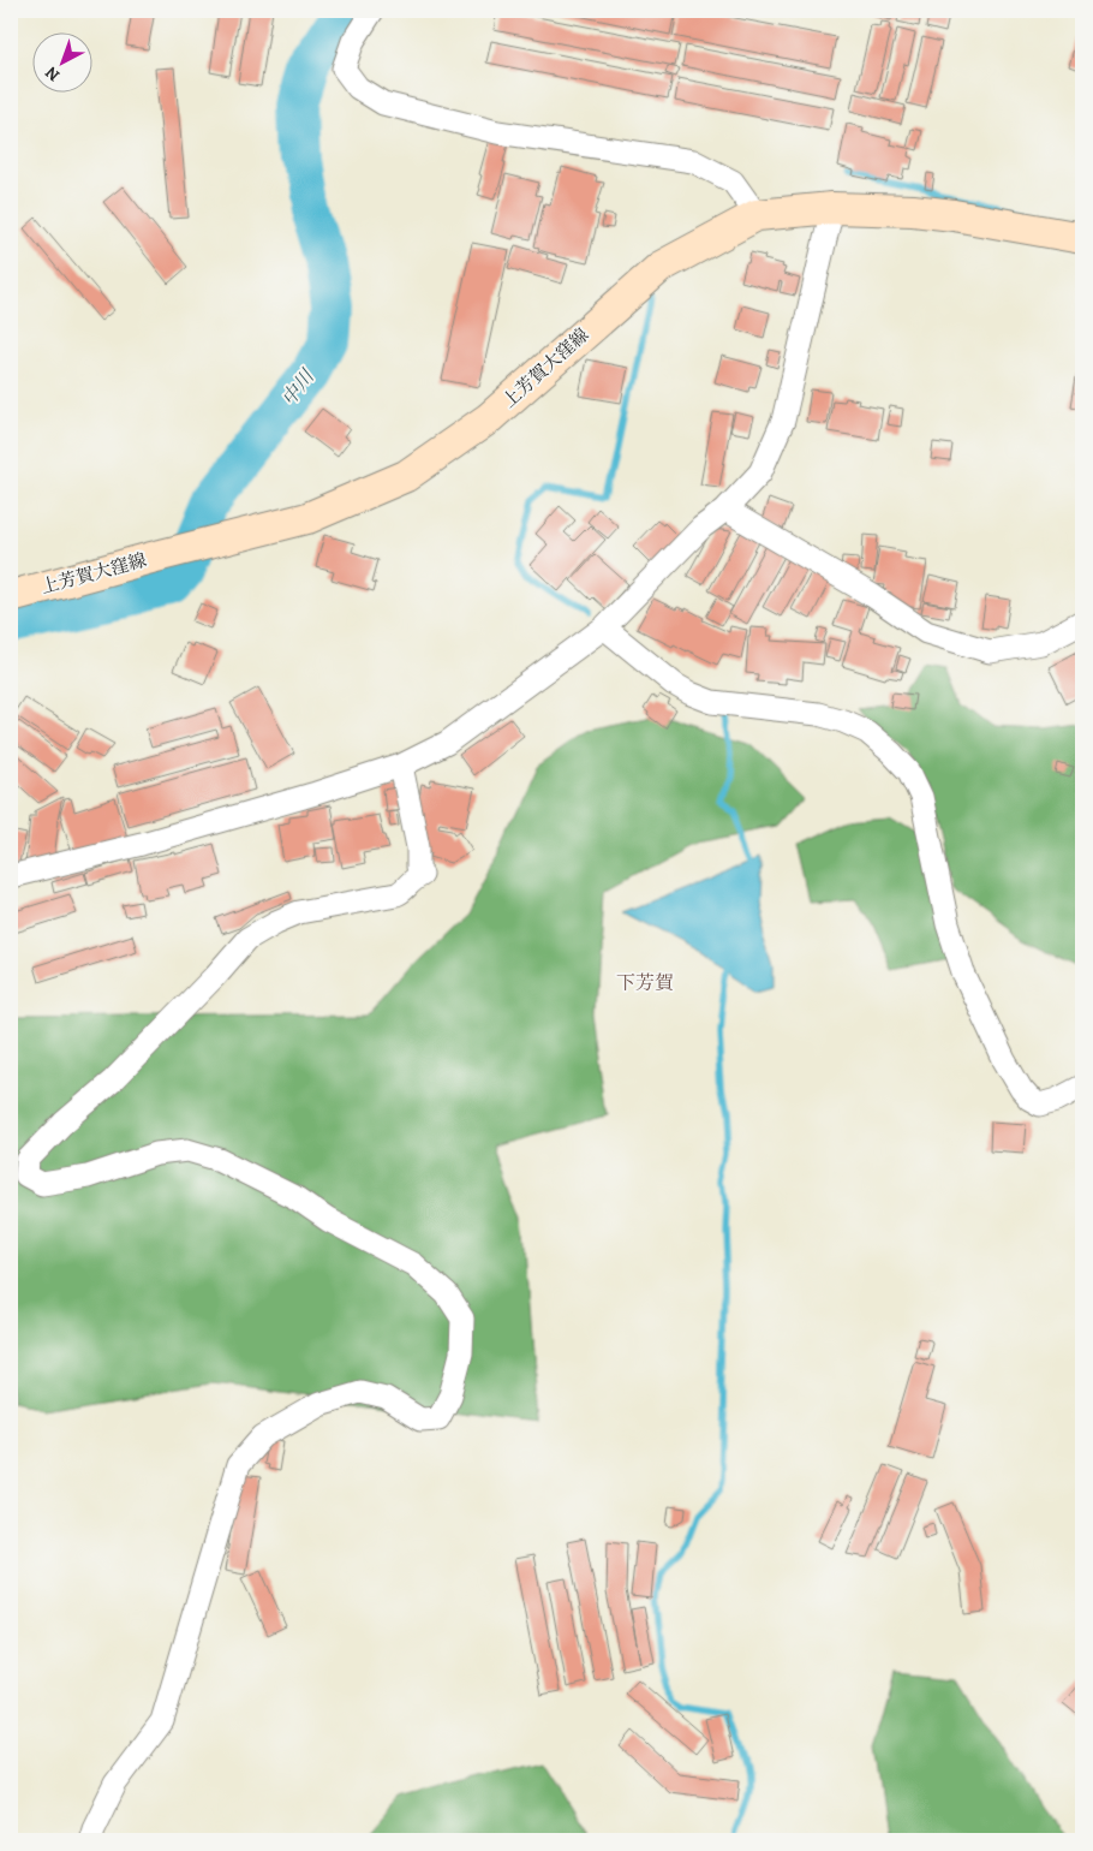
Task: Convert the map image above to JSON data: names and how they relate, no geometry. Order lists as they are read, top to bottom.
{
  "streets": {
    "main road": ["上芳賀大窪線"]
  },
  "districts": ["下芳賀"],
  "water": ["中川"],
  "north": "bottom left"
}
